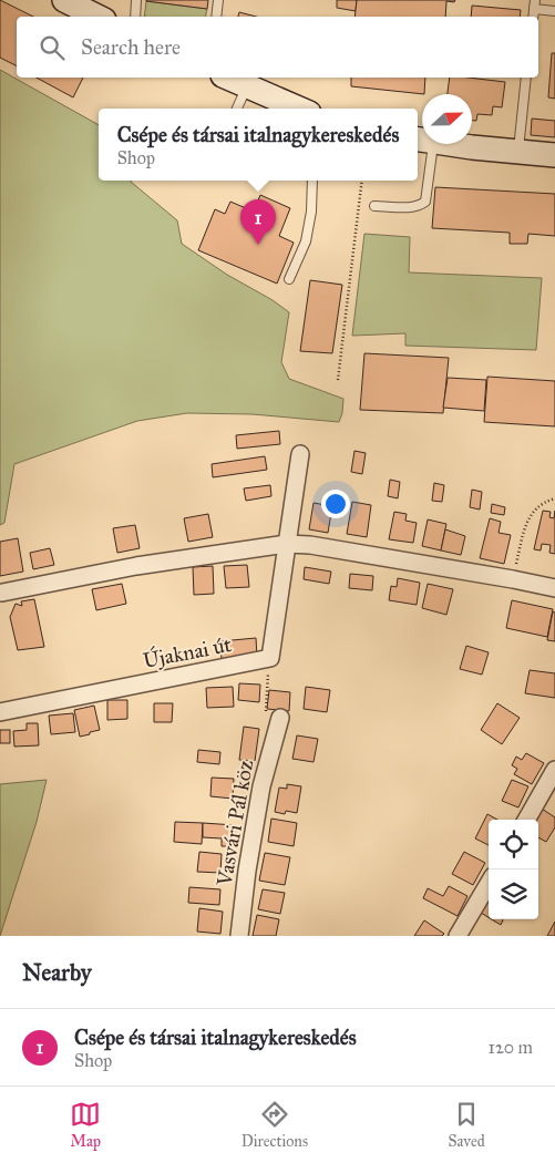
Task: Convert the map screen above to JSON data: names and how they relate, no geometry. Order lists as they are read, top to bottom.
{
  "streets": {
    "street": ["Újaknai út", "Vasvári Pál köz"]
  },
  "north": "right",
  "page": {
    "search": "Search here",
    "popup": ["Csépe és társai italnagykereskedés", "Shop"],
    "pins": "1",
    "heading": "Nearby",
    "list": [
      {
        "mark": "1",
        "name": "Csépe és társai italnagykereskedés",
        "note": "Shop",
        "value": "120 m"
      }
    ],
    "nav": ["Map", "Directions", "Saved"]
  }
}
